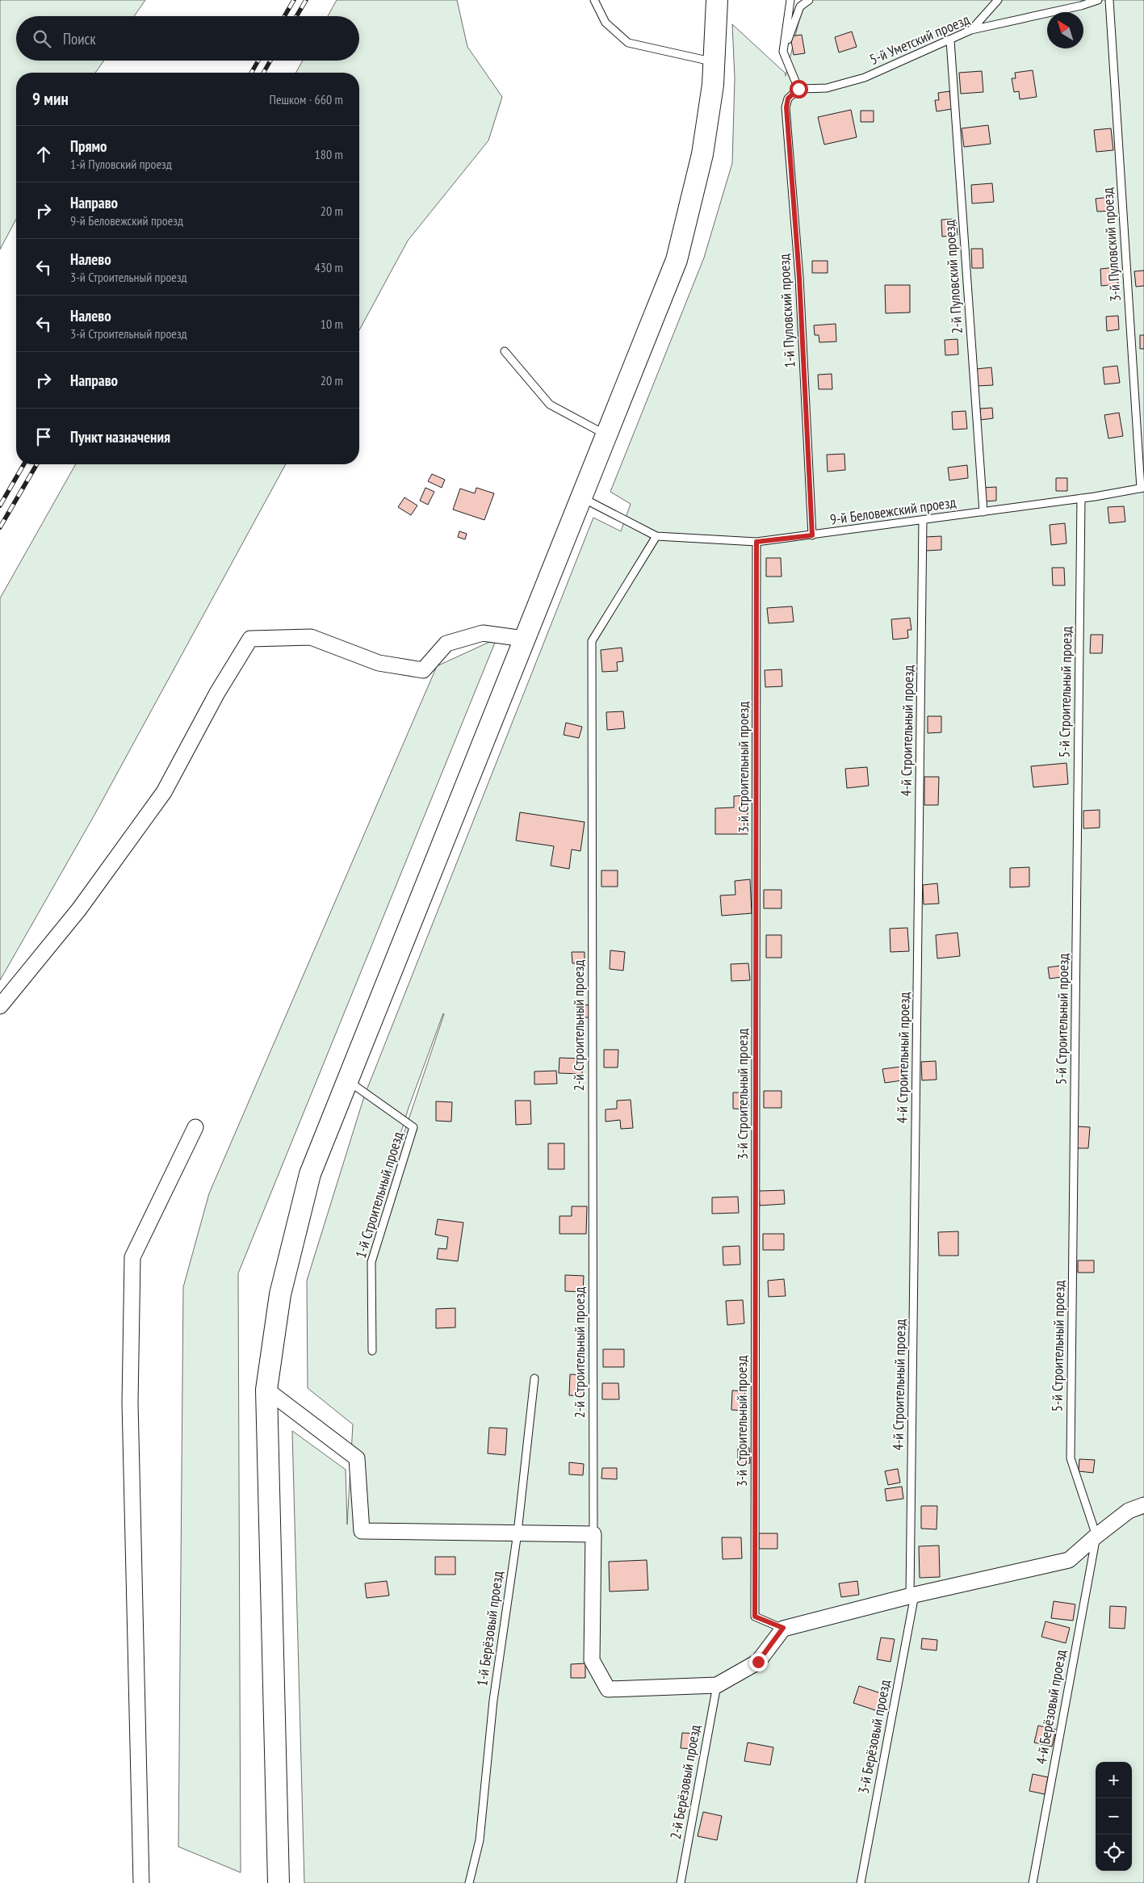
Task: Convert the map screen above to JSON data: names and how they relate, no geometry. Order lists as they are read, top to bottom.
{
  "streets": {
    "lane": [
      "5-й Уметский проезд",
      "3-й Пуловский проезд",
      "2-й Пуловский проезд",
      "1-й Пуловский проезд",
      "9-й Беловежский проезд",
      "5-й Строительный проезд",
      "4-й Строительный проезд",
      "3-й Строительный проезд",
      "2-й Строительный проезд",
      "1-й Строительный проезд",
      "1-й Берёзовый проезд",
      "4-й Берёзовый проезд",
      "3-й Берёзовый проезд",
      "2-й Берёзовый проезд"
    ]
  },
  "crossings": [
    ["5-й Уметский проезд", "2-й Пуловский проезд"],
    ["5-й Уметский проезд", "1-й Пуловский проезд"],
    ["3-й Пуловский проезд", "9-й Беловежский проезд"],
    ["2-й Пуловский проезд", "9-й Беловежский проезд"],
    ["1-й Пуловский проезд", "9-й Беловежский проезд"],
    ["9-й Беловежский проезд", "5-й Строительный проезд"],
    ["9-й Беловежский проезд", "4-й Строительный проезд"],
    ["9-й Беловежский проезд", "3-й Строительный проезд"],
    ["9-й Беловежский проезд", "2-й Строительный проезд"],
    ["5-й Строительный проезд", "4-й Берёзовый проезд"],
    ["4-й Строительный проезд", "3-й Берёзовый проезд"]
  ],
  "north": "top left",
  "page": {
    "search": "Поиск",
    "heading": ["9 мин", "Пешком · 660 m"],
    "list": [
      ["Прямо", "1-й Пуловский проезд", "180 m"],
      ["Направо", "9-й Беловежский проезд", "20 m"],
      ["Налево", "3-й Строительный проезд", "430 m"],
      ["Налево", "3-й Строительный проезд", "10 m"],
      ["Направо", "20 m"],
      "Пункт назначения"
    ],
    "map_buttons": ["+", "−"]
  }
}
